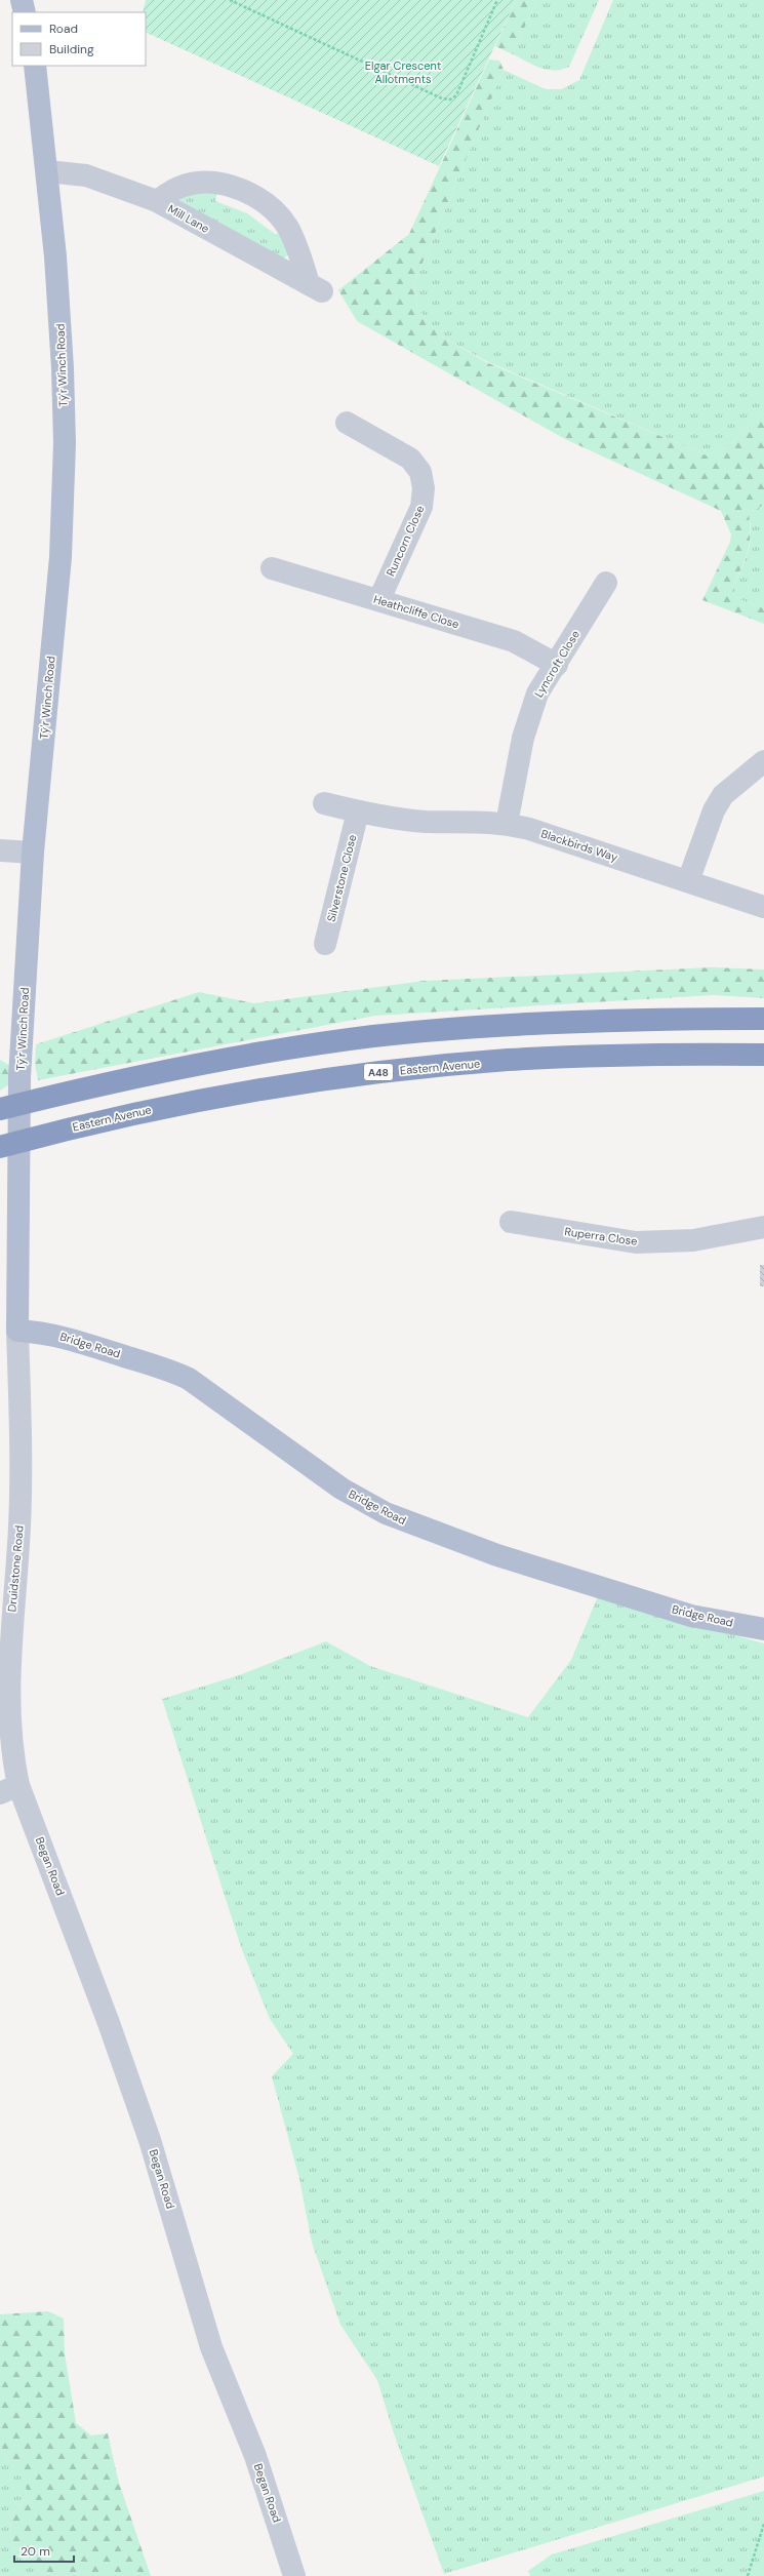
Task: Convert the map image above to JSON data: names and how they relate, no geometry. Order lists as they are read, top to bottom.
{
  "streets": {
    "highway": ["Eastern Avenue", "A48"],
    "main road": ["Tŷ'r Winch Road", "Bridge Road"],
    "street": [
      "Mill Lane",
      "Runcorn Close",
      "Heathcliffe Close",
      "Lyncroft Close",
      "Blackbirds Way",
      "Silverstone Close",
      "Ruperra Close",
      "Druidstone Road",
      "Began Road"
    ]
  },
  "crossings": [
    ["Mill Lane", "Tŷ'r Winch Road"],
    ["Tŷ'r Winch Road", "Bridge Road"],
    ["Tŷ'r Winch Road", "Druidstone Road"],
    ["Runcorn Close", "Heathcliffe Close"],
    ["Heathcliffe Close", "Lyncroft Close"],
    ["Lyncroft Close", "Blackbirds Way"],
    ["Blackbirds Way", "Silverstone Close"],
    ["Bridge Road", "Druidstone Road"],
    ["Druidstone Road", "Began Road"]
  ],
  "parks": ["Elgar Crescent Allotments"],
  "legend": ["Road", "Building"],
  "scale_bar": "20 m"
}
